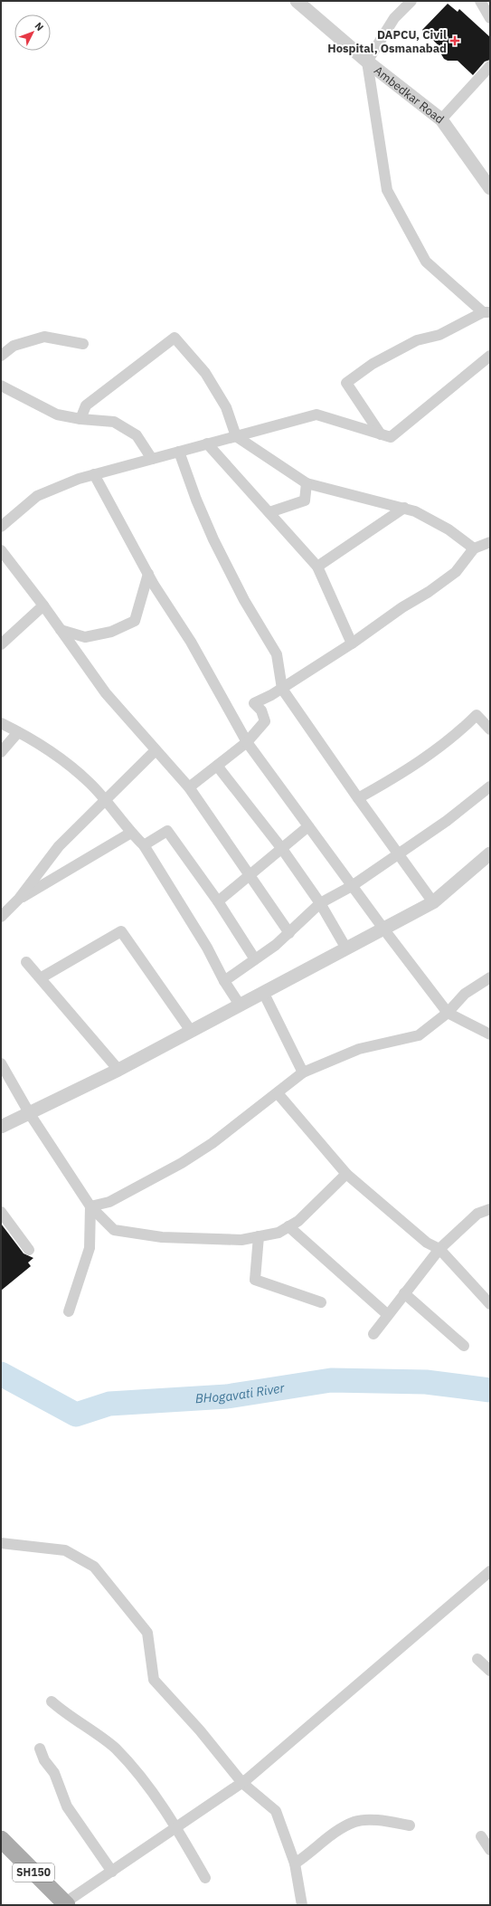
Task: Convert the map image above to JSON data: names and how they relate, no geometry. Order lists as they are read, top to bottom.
{
  "streets": {
    "main road": ["SH150"],
    "street": ["Ambedkar Road"]
  },
  "water": ["BHogavati River"],
  "places": {
    "health": ["DAPCU, Civil Hospital, Osmanabad"]
  },
  "north": "top right"
}
